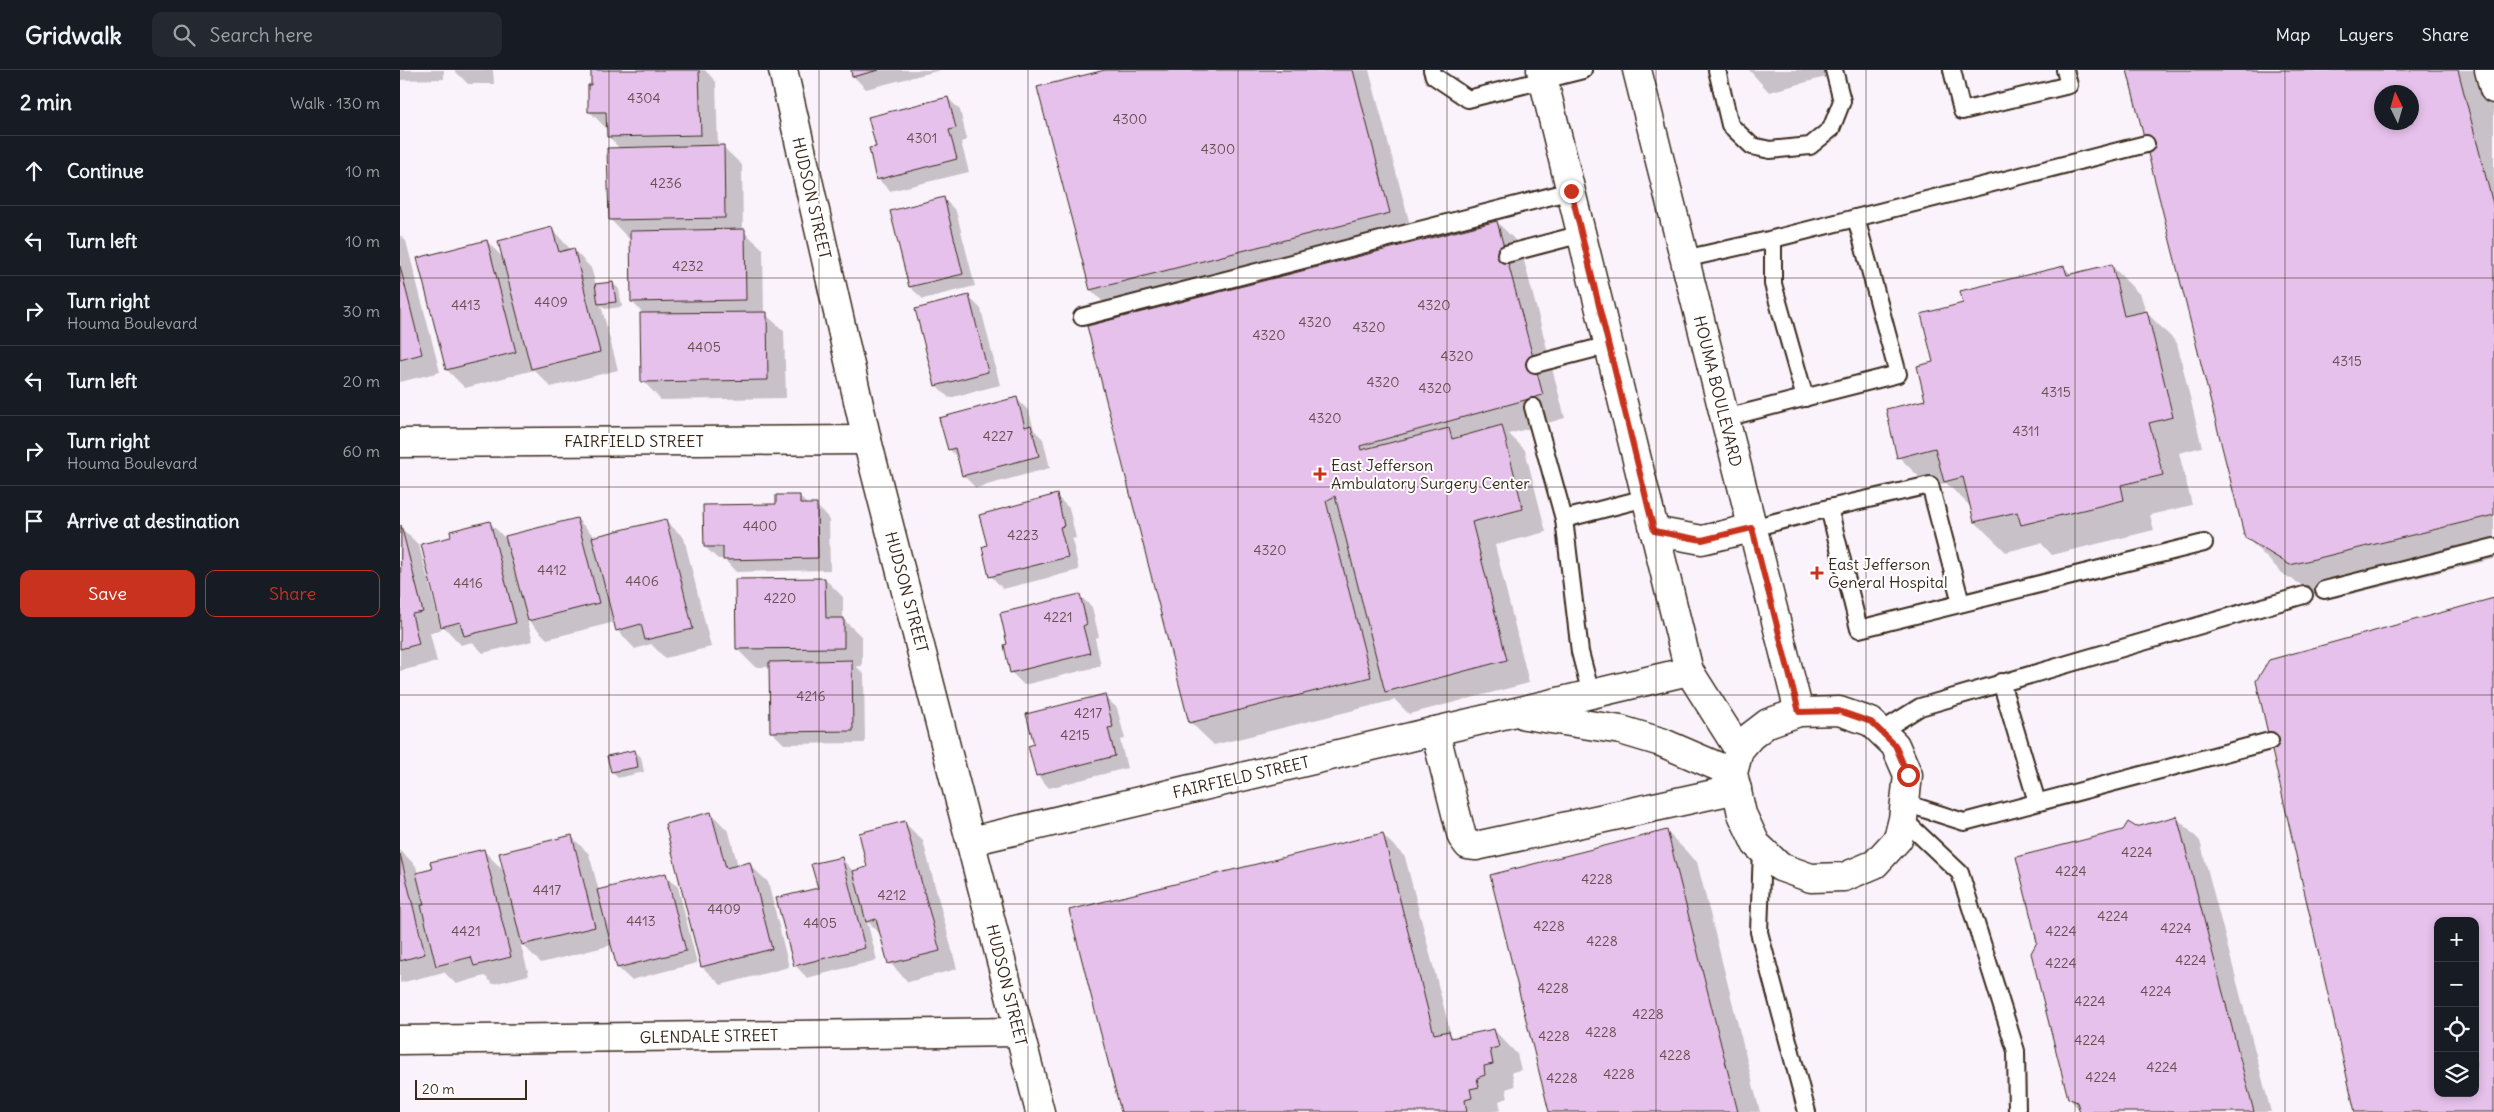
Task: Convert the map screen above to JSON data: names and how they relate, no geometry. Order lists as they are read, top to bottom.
{
  "streets": {
    "street": [
      "HUDSON STREET",
      "HOUMA BOULEVARD",
      "FAIRFIELD STREET",
      "GLENDALE STREET"
    ]
  },
  "crossings": [
    ["HUDSON STREET", "FAIRFIELD STREET"],
    ["HUDSON STREET", "GLENDALE STREET"],
    ["HOUMA BOULEVARD", "FAIRFIELD STREET"]
  ],
  "places": {
    "health": ["East Jefferson Ambulatory Surgery Center", "East Jefferson General Hospital"]
  },
  "house_numbers": [
    "4304",
    "4300",
    "4301",
    "4300",
    "4236",
    "4232",
    "4409",
    "4413",
    "4320",
    "4320",
    "4320",
    "4320",
    "4405",
    "4320",
    "4315",
    "4320",
    "4320",
    "4315",
    "4320",
    "4311",
    "4227",
    "4400",
    "4223",
    "4320",
    "4412",
    "4406",
    "4416",
    "4220",
    "4221",
    "4216",
    "4217",
    "4215",
    "4224",
    "4224",
    "4228",
    "4417",
    "4212",
    "4409",
    "4224",
    "4413",
    "4405",
    "4228",
    "4224",
    "4421",
    "4224",
    "4228",
    "4224",
    "4224",
    "4228",
    "4224",
    "4224",
    "4228",
    "4228",
    "4228",
    "4224",
    "4228",
    "4224",
    "4228",
    "4224",
    "4228"
  ],
  "scale_bar": "20 m",
  "north": "top",
  "page": {
    "header": "Gridwalk",
    "search": "Search here",
    "nav": ["Map", "Layers", "Share"],
    "heading": ["2 min", "Walk · 130 m"],
    "list": [
      ["Continue", "10 m"],
      ["Turn left", "10 m"],
      ["Turn right", "Houma Boulevard", "30 m"],
      ["Turn left", "20 m"],
      ["Turn right", "Houma Boulevard", "60 m"],
      "Arrive at destination"
    ],
    "buttons": ["Save", "Share"],
    "map_buttons": ["+", "−"],
    "scale": "20 m"
  }
}
